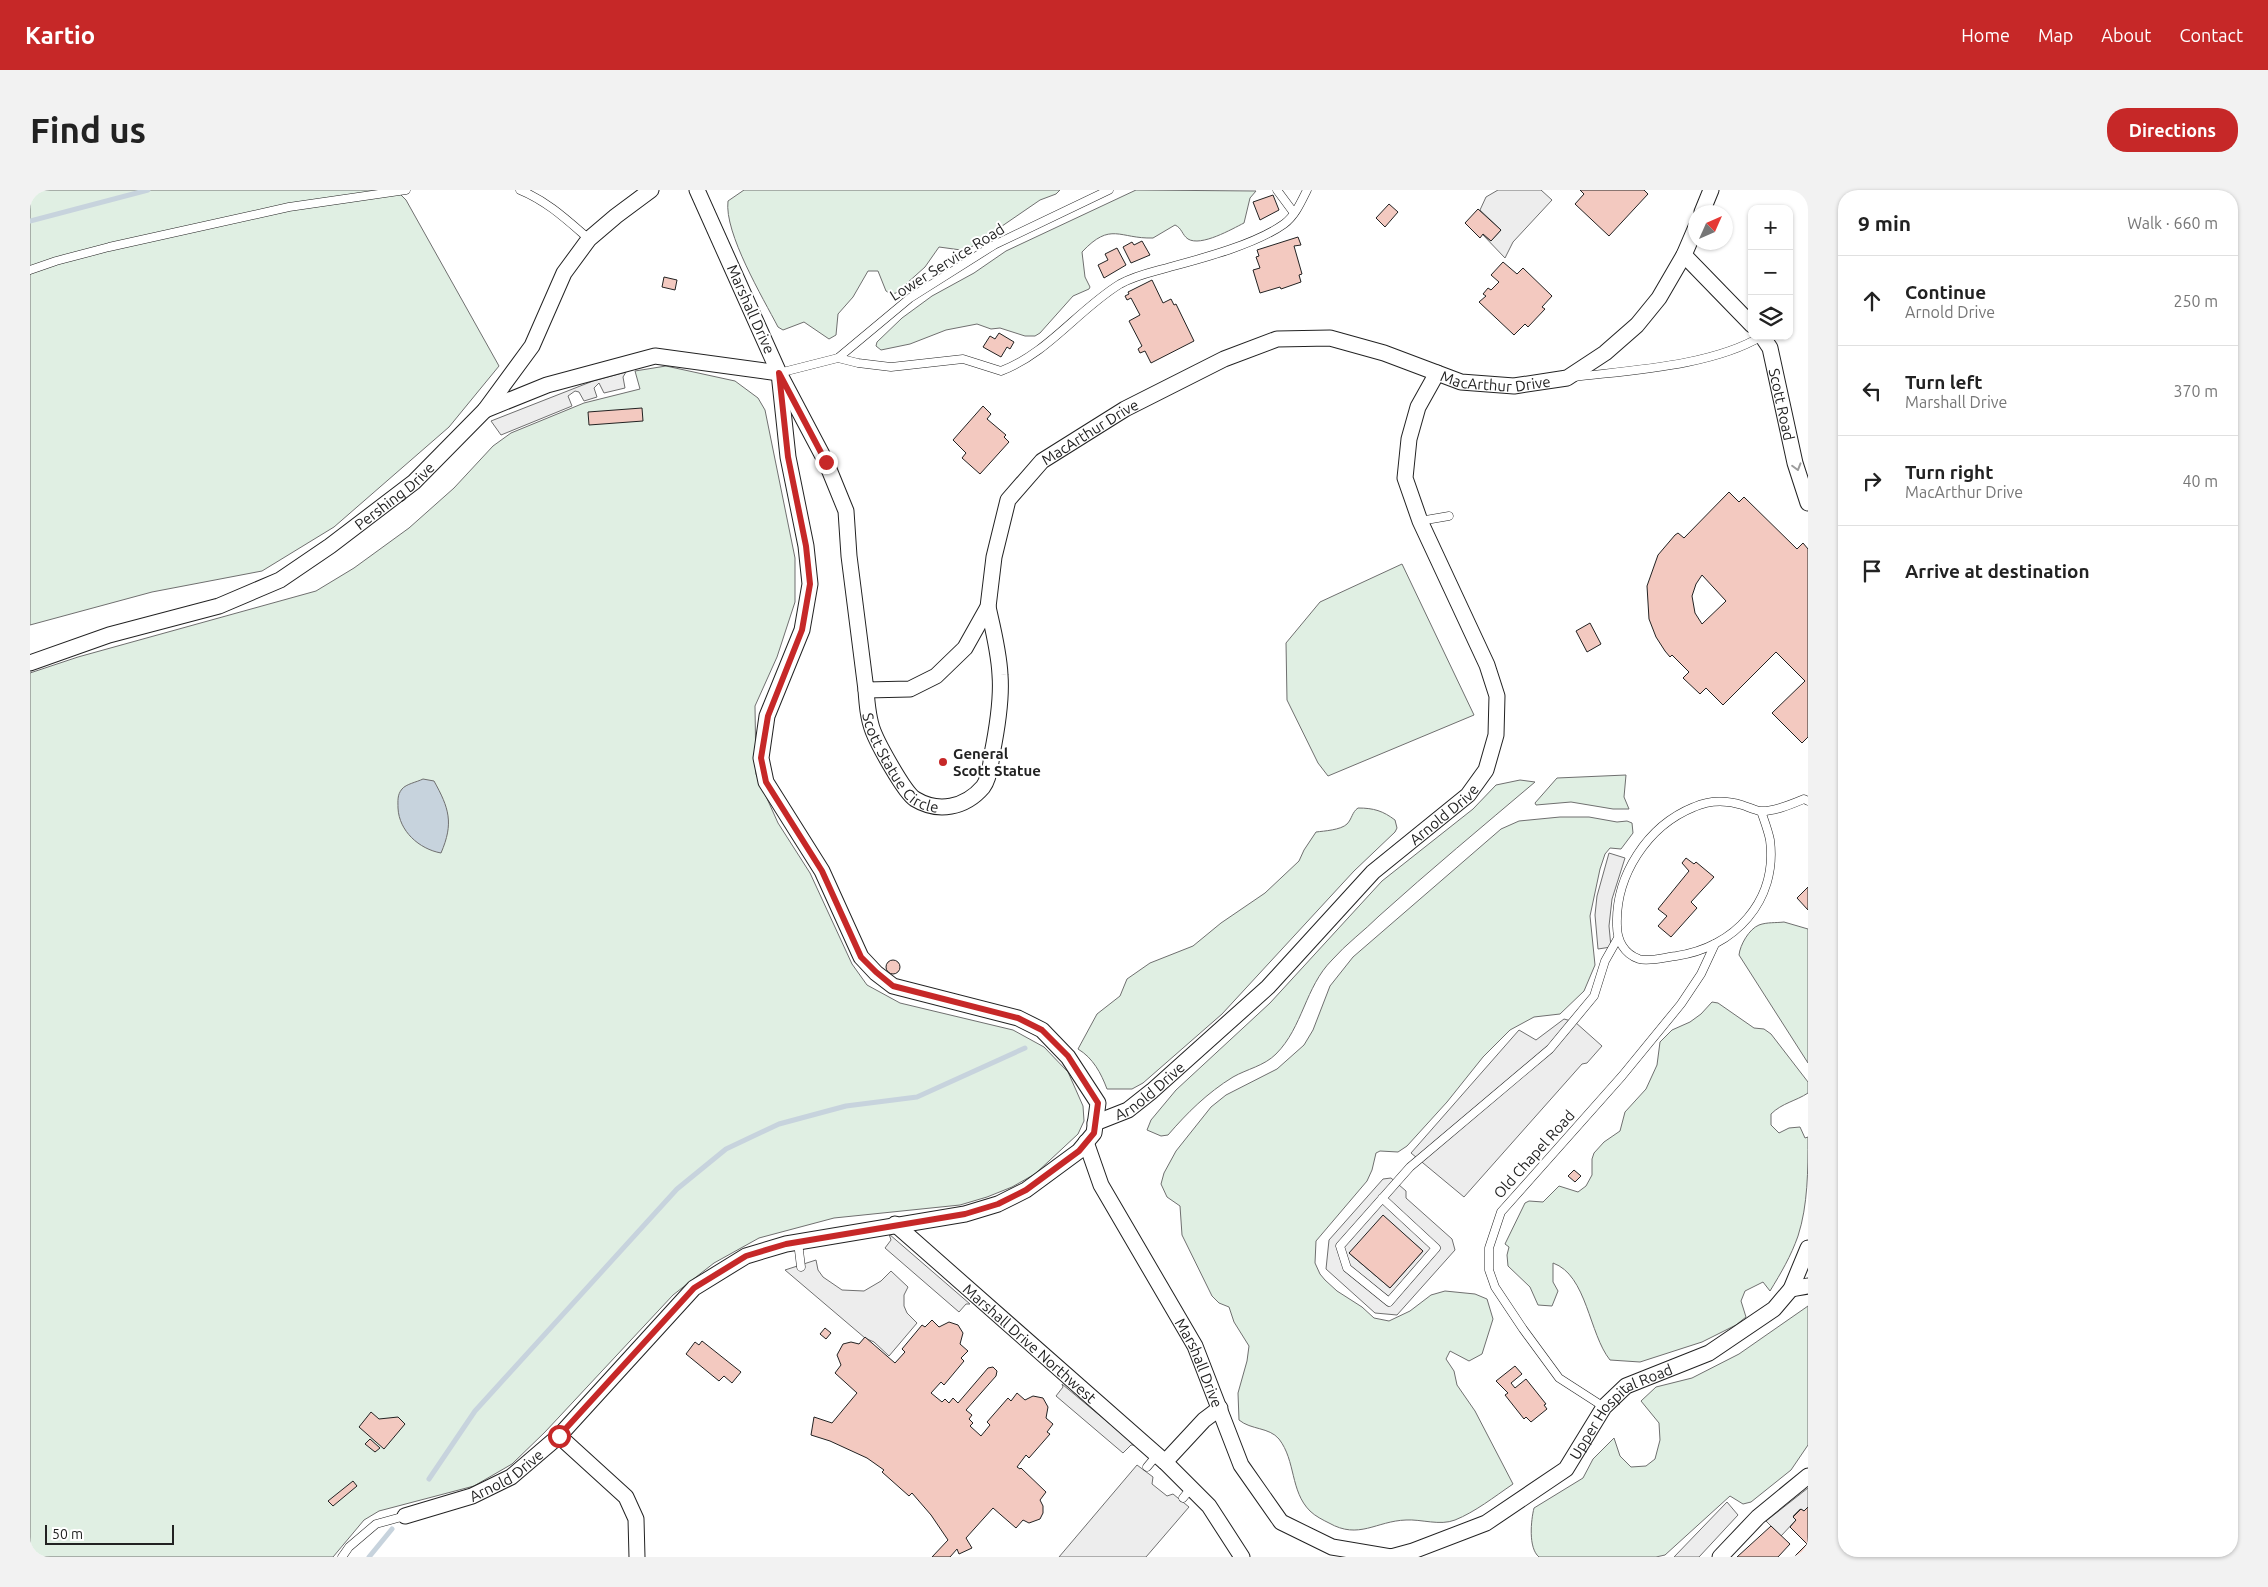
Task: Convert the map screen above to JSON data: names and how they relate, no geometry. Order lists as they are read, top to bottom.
{
  "streets": {
    "street": [
      "Marshall Drive",
      "MacArthur Drive",
      "Scott Road",
      "Pershing Drive",
      "Scott Statue Circle",
      "Arnold Drive",
      "Marshall Drive Northwest",
      "Upper Hospital Road"
    ],
    "lane": ["Lower Service Road", "Old Chapel Road"]
  },
  "crossings": [
    ["Lower Service Road", "Marshall Drive"],
    ["Marshall Drive", "Arnold Drive"],
    ["Marshall Drive", "Marshall Drive Northwest"],
    ["Marshall Drive", "Upper Hospital Road"],
    ["MacArthur Drive", "Scott Statue Circle"],
    ["MacArthur Drive", "Arnold Drive"],
    ["Arnold Drive", "Marshall Drive Northwest"],
    ["Old Chapel Road", "Upper Hospital Road"]
  ],
  "one_way": ["Scott Road"],
  "places": ["General Scott Statue"],
  "scale_bar": "50 m",
  "north": "top right",
  "page": {
    "header": "Kartio",
    "nav": [
      "Home",
      "Map",
      "About",
      "Contact"
    ],
    "buttons": "Directions",
    "title": "Find us",
    "heading": ["9 min", "Walk · 660 m"],
    "map_buttons": ["+", "−"],
    "list": [
      ["Continue", "Arnold Drive", "250 m"],
      ["Turn left", "Marshall Drive", "370 m"],
      ["Turn right", "MacArthur Drive", "40 m"],
      "Arrive at destination"
    ],
    "scale": "50 m"
  }
}
